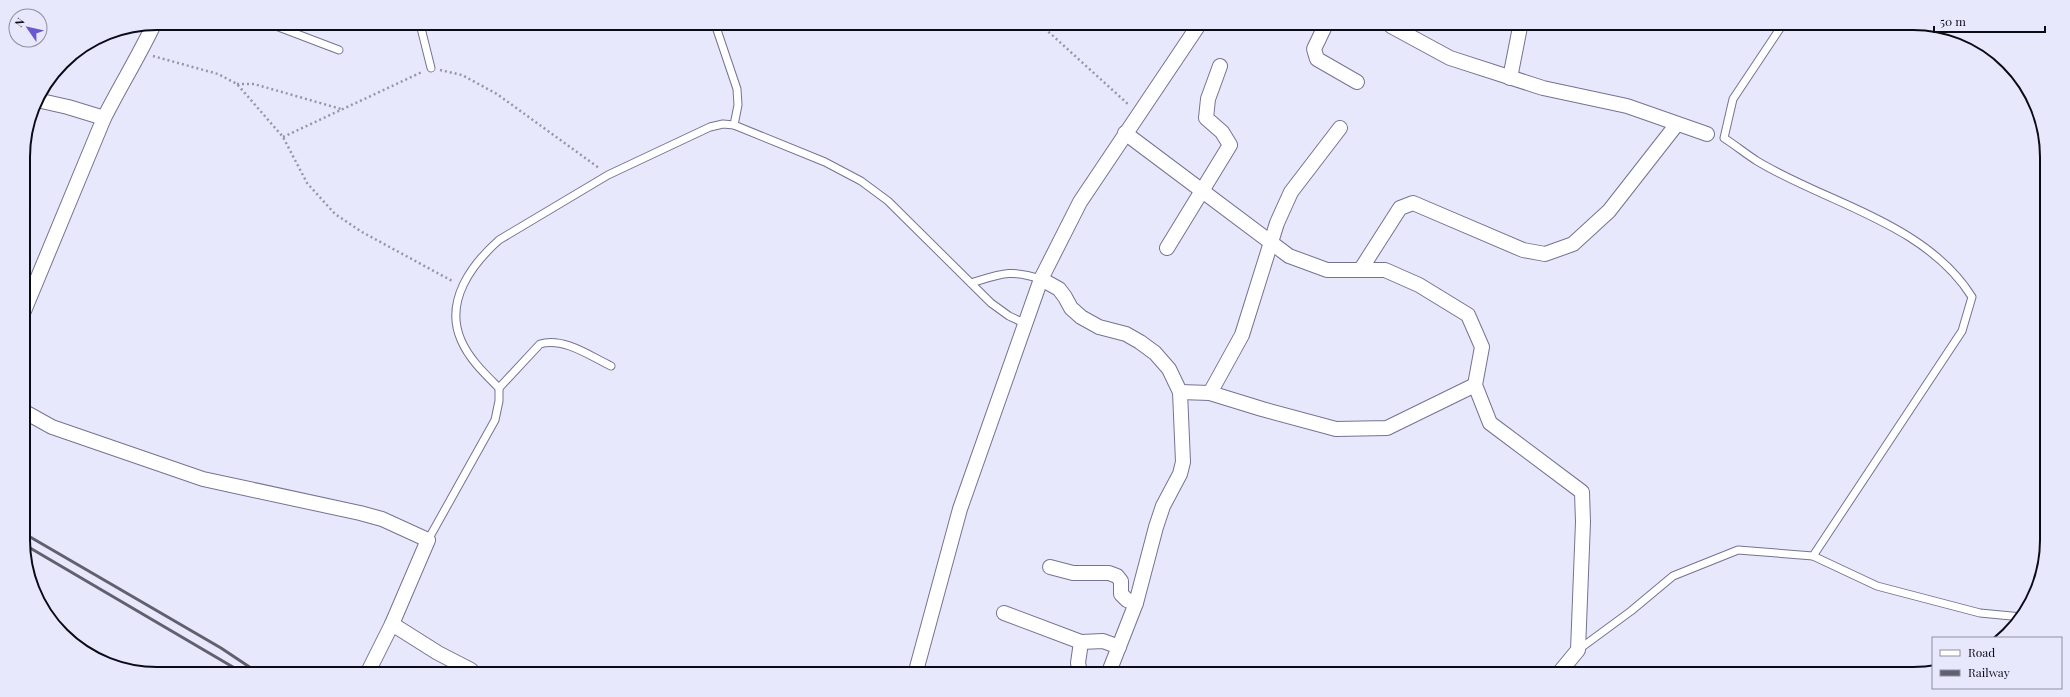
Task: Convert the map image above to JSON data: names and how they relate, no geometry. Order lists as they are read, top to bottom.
{
  "legend": ["Road", "Railway"],
  "scale_bar": "50 m",
  "north": "top left"
}
